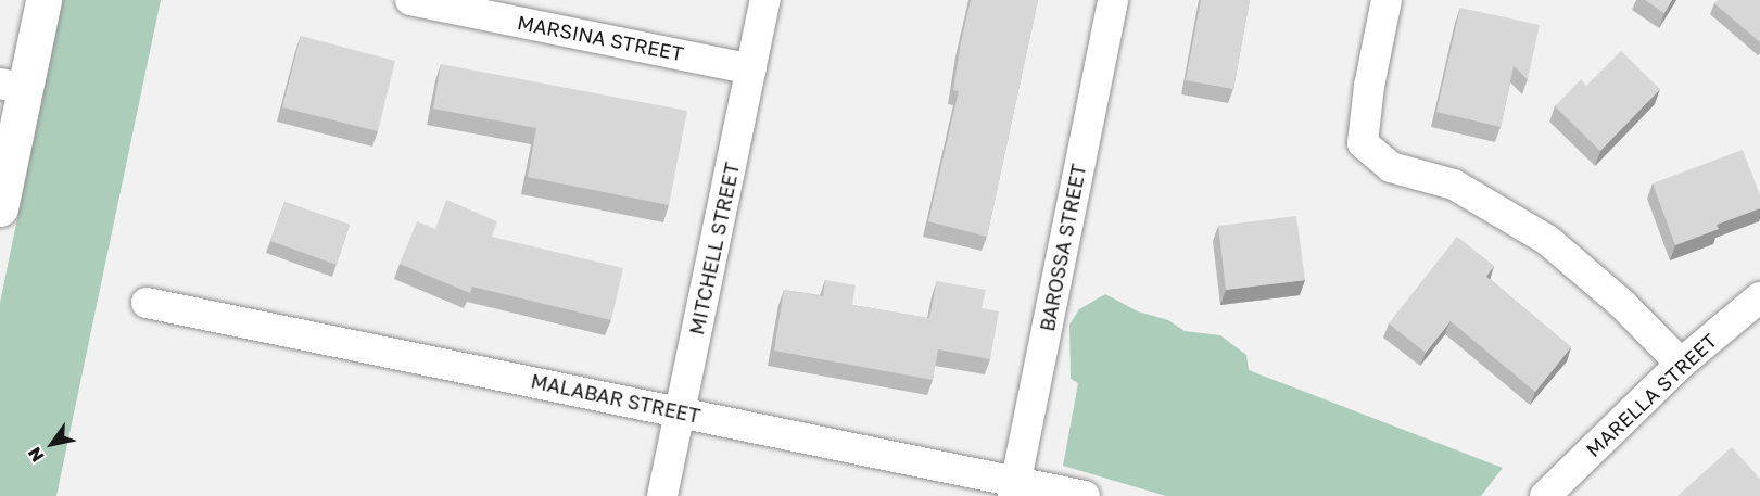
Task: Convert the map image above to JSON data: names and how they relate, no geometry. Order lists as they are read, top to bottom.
{
  "streets": {
    "street": [
      "MARSINA STREET",
      "BAROSSA STREET",
      "MITCHELL STREET",
      "MARELLA STREET",
      "MALABAR STREET"
    ]
  },
  "crossings": [
    ["MARSINA STREET", "MITCHELL STREET"],
    ["BAROSSA STREET", "MALABAR STREET"],
    ["MITCHELL STREET", "MALABAR STREET"]
  ],
  "north": "bottom left"
}
